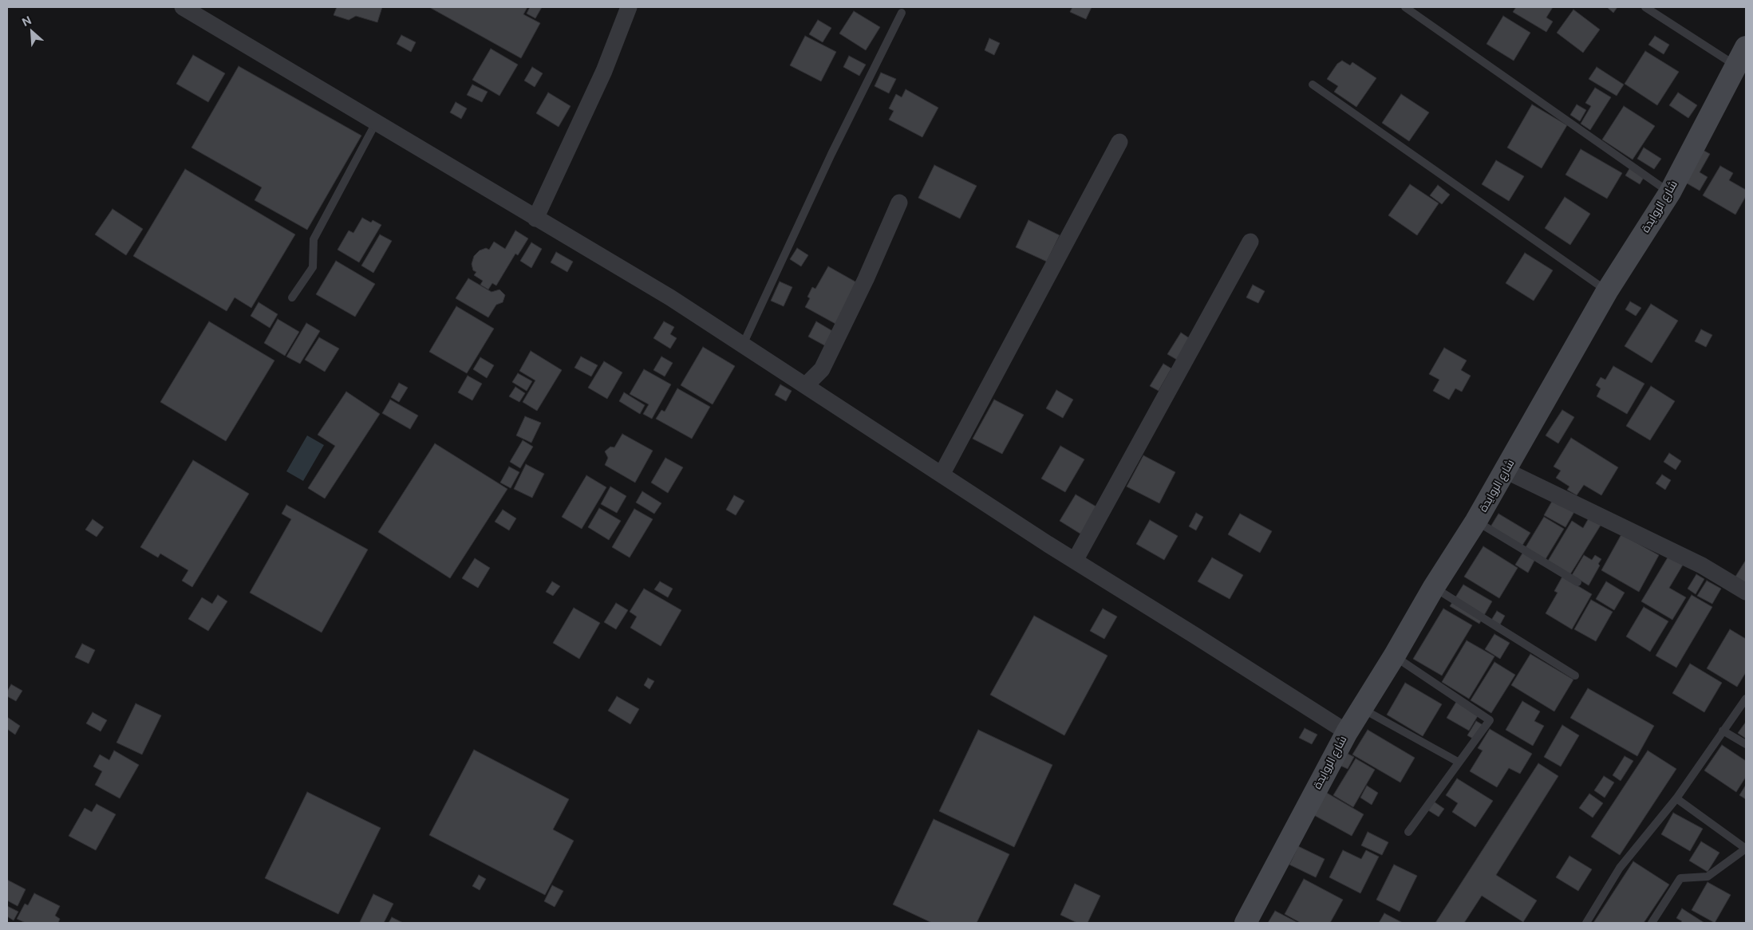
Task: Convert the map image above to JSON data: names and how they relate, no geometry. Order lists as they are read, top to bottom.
{
  "streets": {
    "street": ["شارع الروايدة"]
  },
  "north": "top left"
}
